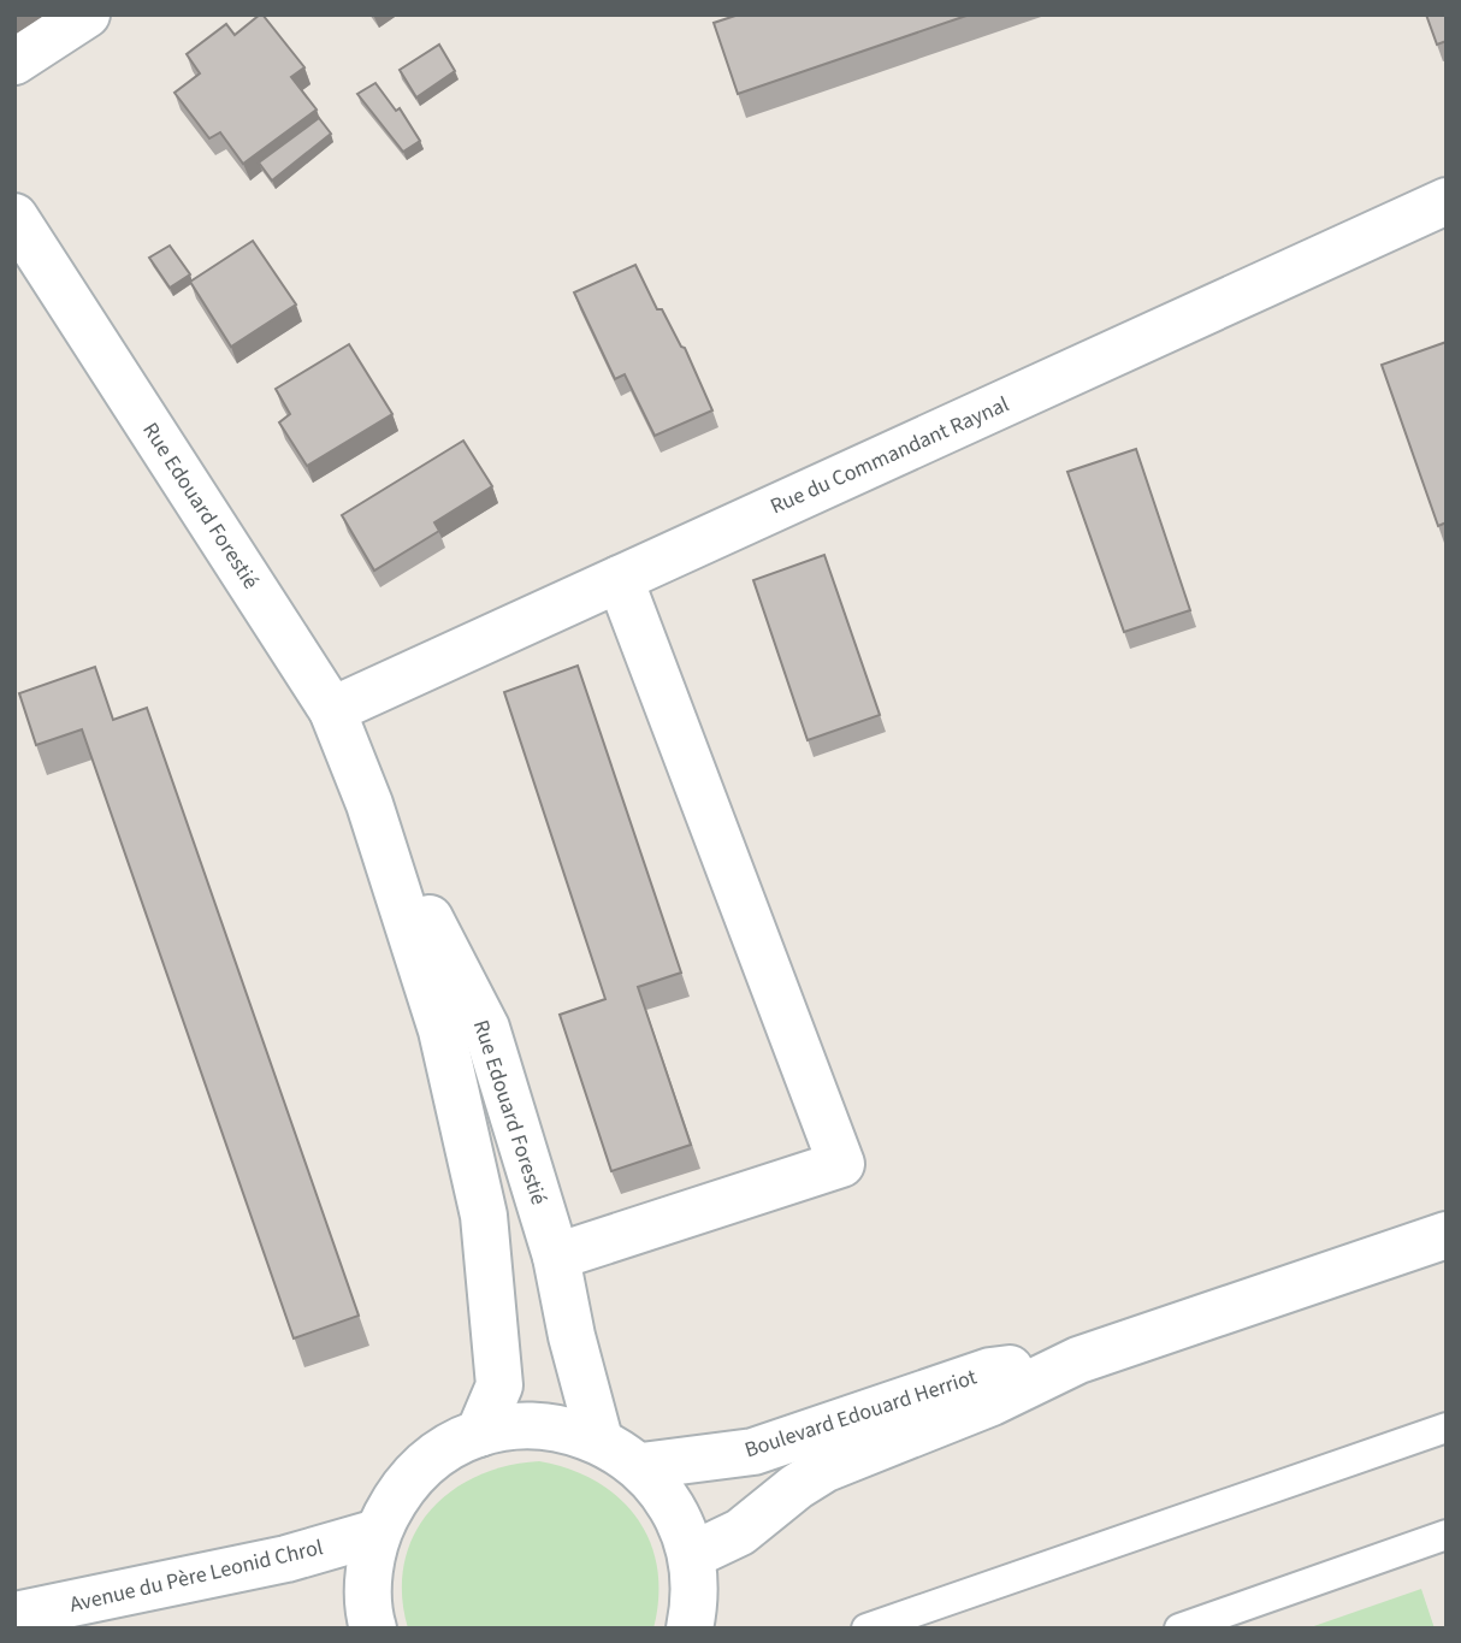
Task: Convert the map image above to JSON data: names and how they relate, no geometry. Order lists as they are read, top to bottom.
{
  "streets": {
    "street": [
      "Rue du Commandant Raynal",
      "Rue Edouard Forestié",
      "Boulevard Edouard Herriot",
      "Avenue du Père Leonid Chrol"
    ]
  },
  "crossings": [
    ["Rue du Commandant Raynal", "Rue Edouard Forestié"]
  ]
}
